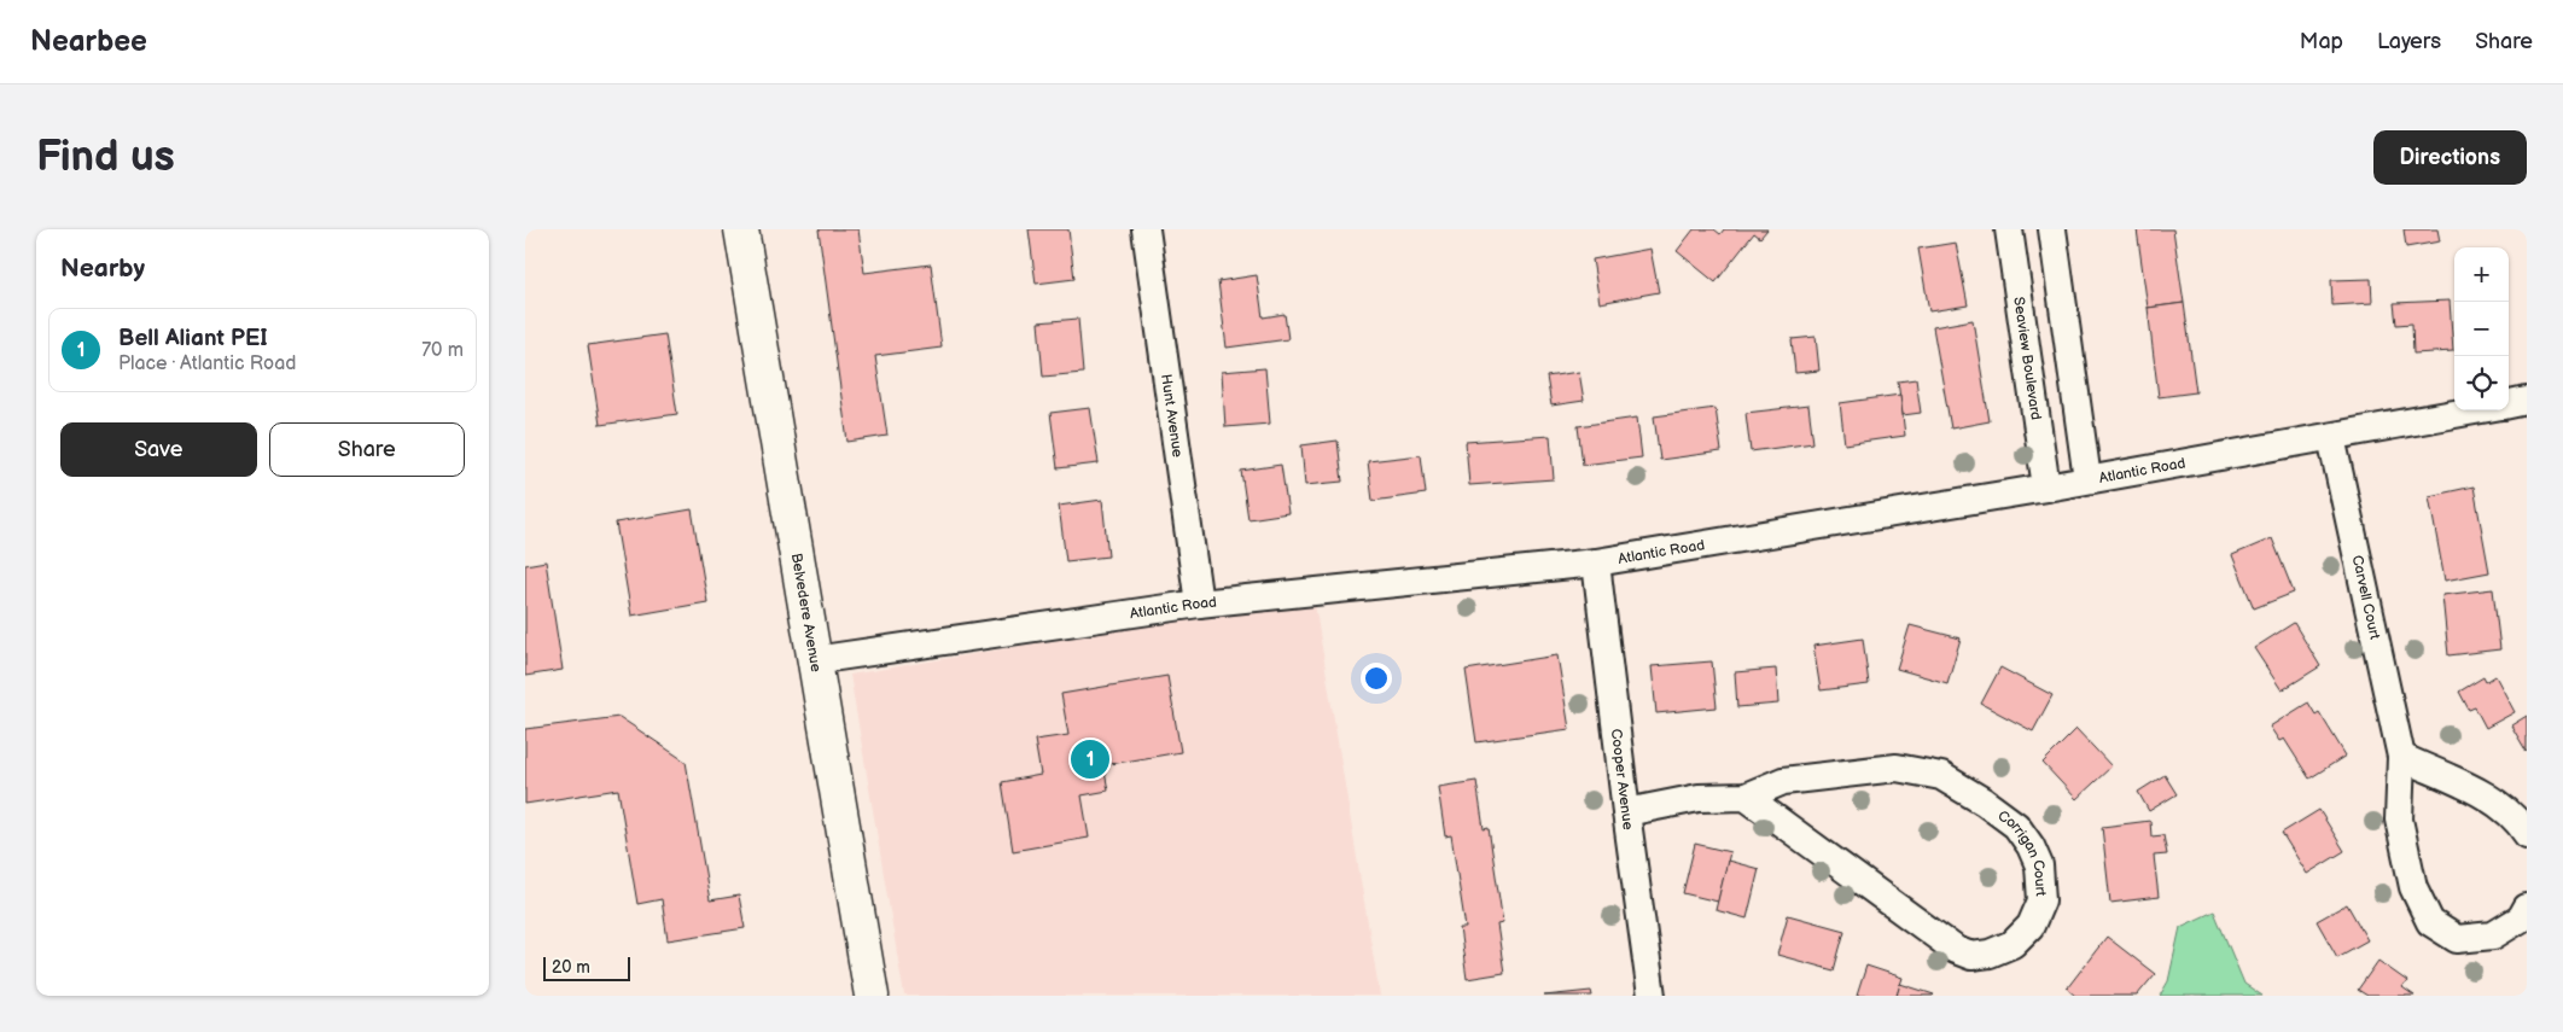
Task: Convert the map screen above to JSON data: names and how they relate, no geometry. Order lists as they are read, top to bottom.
{
  "streets": {
    "main road": ["Belvedere Avenue"],
    "street": [
      "Seaview Boulevard",
      "Hunt Avenue",
      "Atlantic Road",
      "Carvell Court",
      "Cooper Avenue",
      "Corrigan Court"
    ]
  },
  "crossings": [
    ["Seaview Boulevard", "Atlantic Road"],
    ["Hunt Avenue", "Atlantic Road"],
    ["Atlantic Road", "Carvell Court"],
    ["Atlantic Road", "Belvedere Avenue"],
    ["Atlantic Road", "Cooper Avenue"],
    ["Cooper Avenue", "Corrigan Court"]
  ],
  "scale_bar": "20 m",
  "page": {
    "header": "Nearbee",
    "nav": ["Map", "Layers", "Share"],
    "buttons": [
      "Directions",
      ["Save", "Share"]
    ],
    "title": "Find us",
    "heading": "Nearby",
    "map_buttons": ["+", "−"],
    "list": [
      {
        "mark": "1",
        "name": "Bell Aliant PEI",
        "note": "Place · Atlantic Road",
        "value": "70 m"
      }
    ],
    "pins": "1",
    "scale": "20 m"
  }
}
